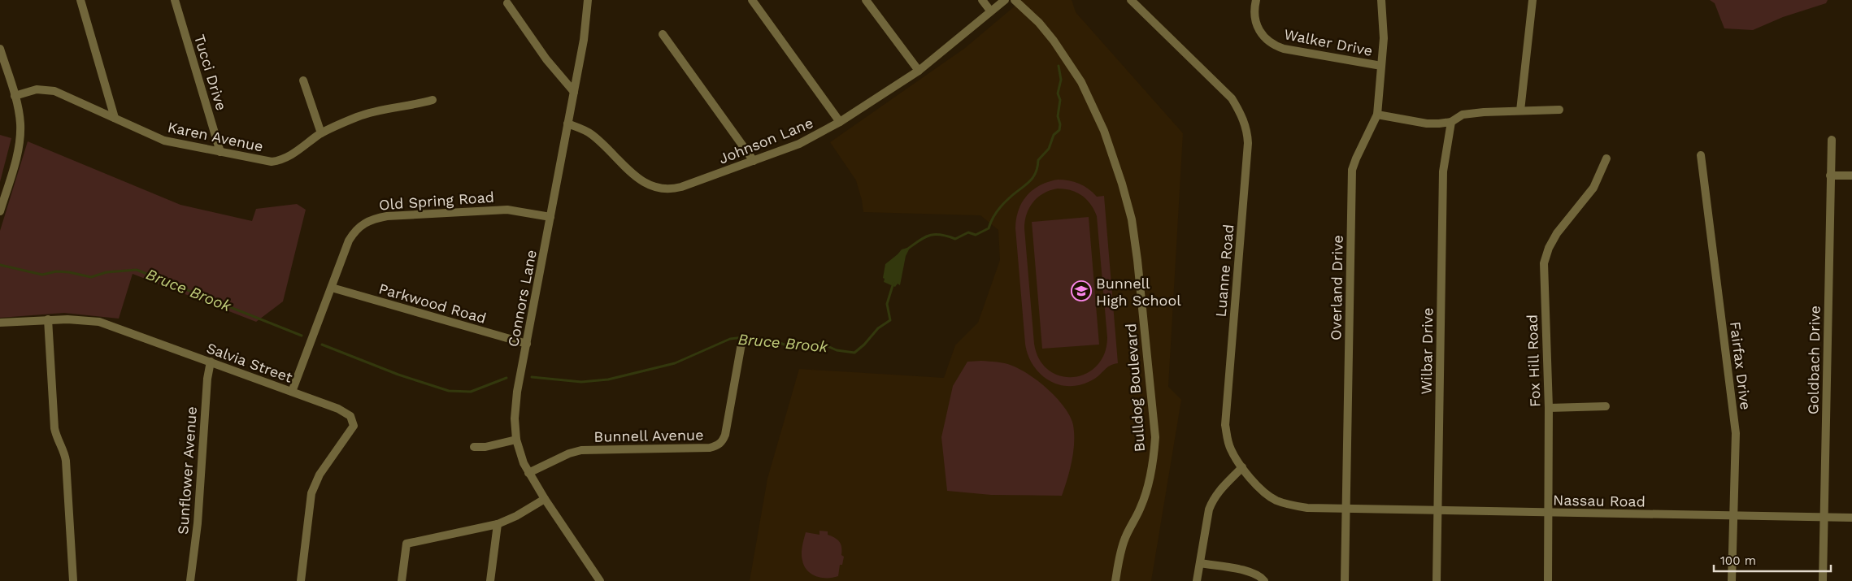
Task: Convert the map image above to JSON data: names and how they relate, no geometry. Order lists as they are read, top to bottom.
{
  "streets": {
    "street": [
      "Walker Drive",
      "Tucci Drive",
      "Karen Avenue",
      "Johnson Lane",
      "Old Spring Road",
      "Luanne Road",
      "Overland Drive",
      "Connors Lane",
      "Parkwood Road",
      "Wilbar Drive",
      "Goldbach Drive",
      "Fox Hill Road",
      "Salvia Street",
      "Fairfax Drive",
      "Bulldog Boulevard",
      "Bunnell Avenue",
      "Sunflower Avenue",
      "Nassau Road"
    ]
  },
  "crossings": [
    ["Walker Drive", "Overland Drive"],
    ["Tucci Drive", "Karen Avenue"],
    ["Johnson Lane", "Connors Lane"],
    ["Old Spring Road", "Connors Lane"],
    ["Old Spring Road", "Parkwood Road"],
    ["Old Spring Road", "Salvia Street"],
    ["Luanne Road", "Overland Drive"],
    ["Luanne Road", "Nassau Road"],
    ["Overland Drive", "Nassau Road"],
    ["Connors Lane", "Parkwood Road"],
    ["Connors Lane", "Bunnell Avenue"],
    ["Wilbar Drive", "Nassau Road"],
    ["Goldbach Drive", "Nassau Road"],
    ["Fox Hill Road", "Nassau Road"],
    ["Salvia Street", "Sunflower Avenue"],
    ["Fairfax Drive", "Nassau Road"]
  ],
  "water": ["Bruce Brook"],
  "places": {
    "school or university": ["Bunnell High School"]
  },
  "scale_bar": "100 m"
}
